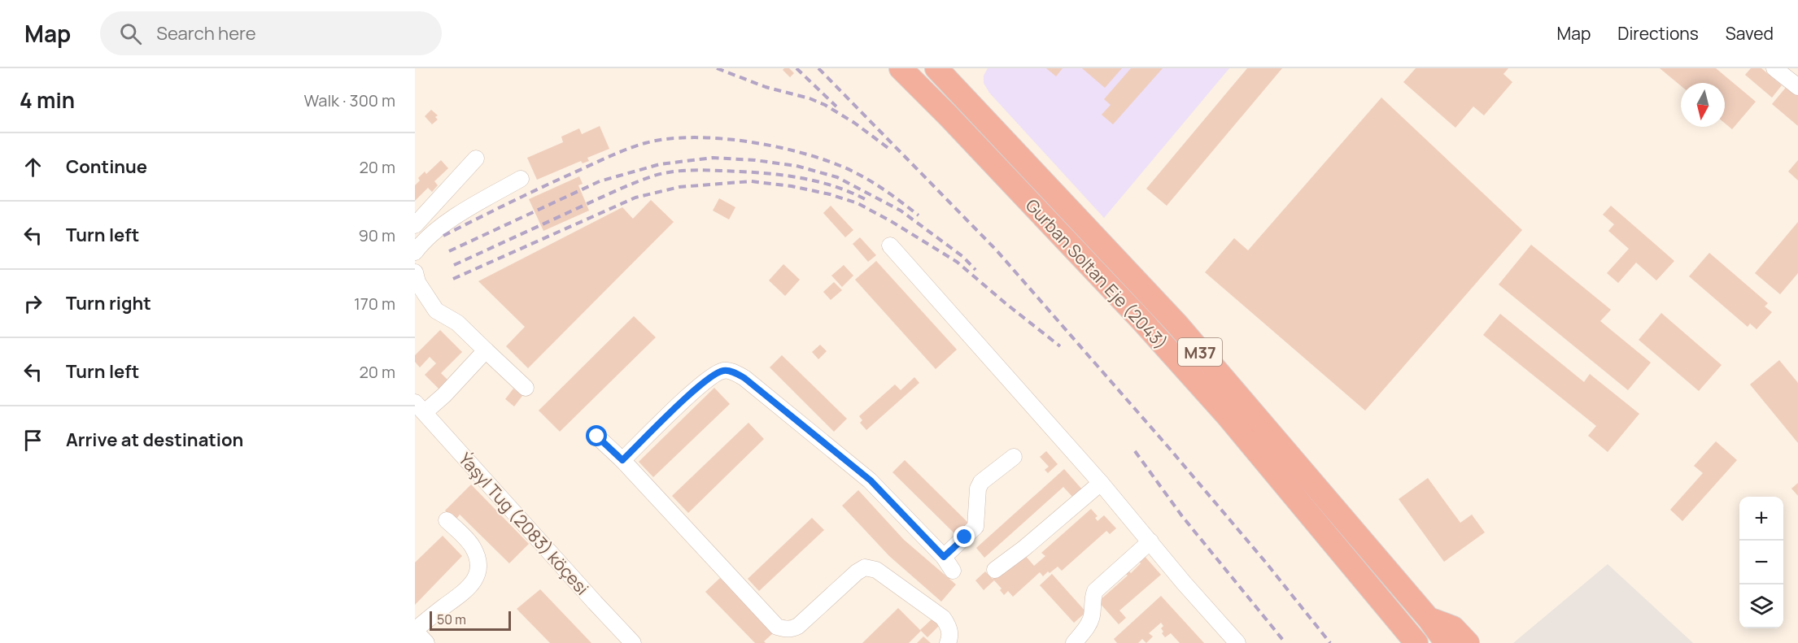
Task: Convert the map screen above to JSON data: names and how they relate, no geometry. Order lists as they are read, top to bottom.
{
  "streets": {
    "highway": ["Gurban Soltan Eje (2043)", "M37"],
    "street": ["Ýaşyl Tug (2083) köçesi"]
  },
  "scale_bar": "50 m",
  "north": "bottom",
  "page": {
    "header": "Map",
    "search": "Search here",
    "nav": ["Map", "Directions", "Saved"],
    "heading": ["4 min", "Walk · 300 m"],
    "list": [
      ["Continue", "20 m"],
      ["Turn left", "90 m"],
      ["Turn right", "170 m"],
      ["Turn left", "20 m"],
      "Arrive at destination"
    ],
    "map_buttons": ["+", "−"],
    "scale": "50 m"
  }
}
